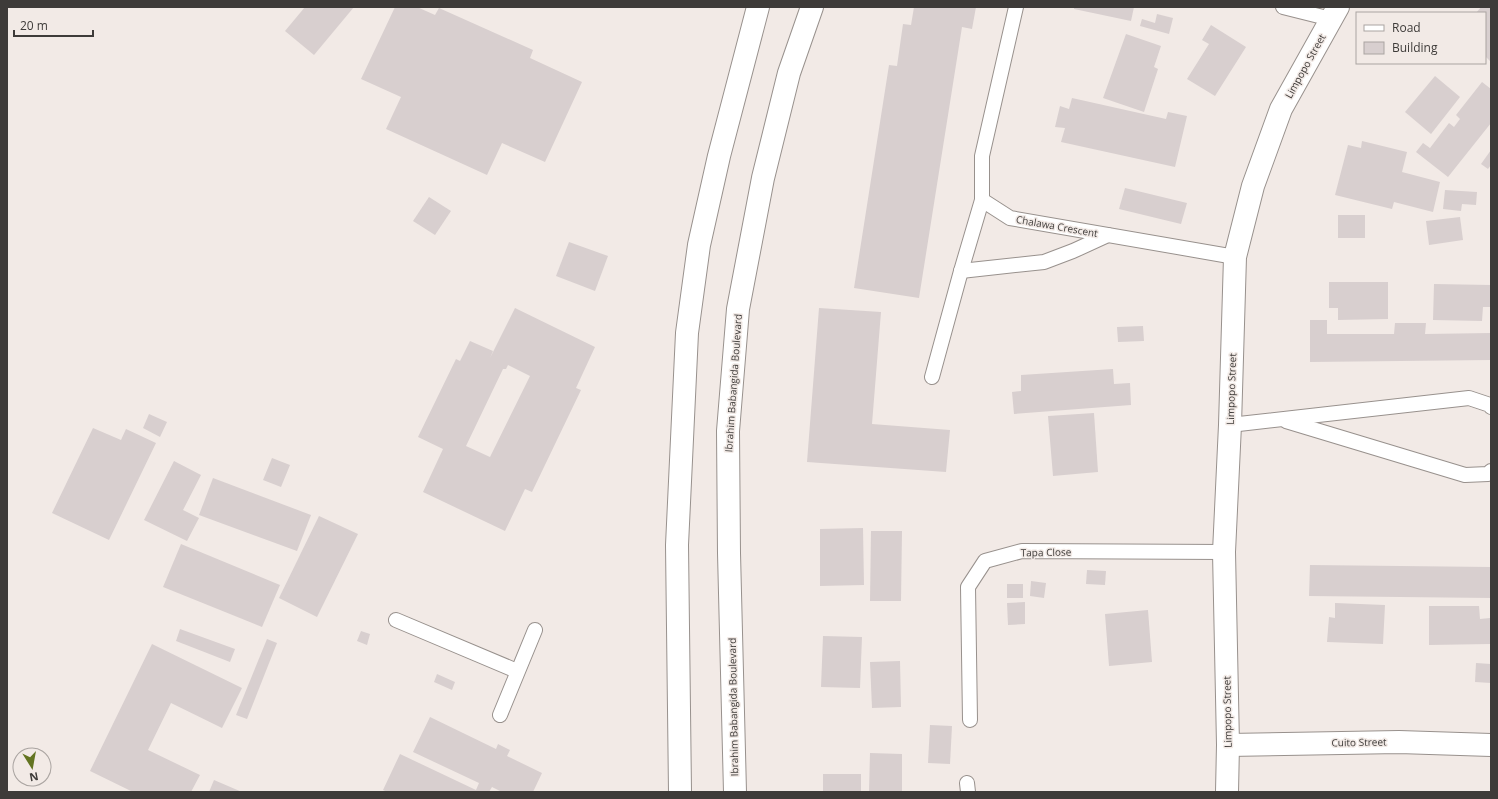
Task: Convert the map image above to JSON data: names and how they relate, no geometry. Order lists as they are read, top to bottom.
{
  "streets": {
    "street": ["Limpopo Street", "Ibrahim Babangida Boulevard", "Cuito Street"],
    "lane": ["Chalawa Crescent", "Tapa Close"]
  },
  "crossings": [
    ["Limpopo Street", "Chalawa Crescent"],
    ["Limpopo Street", "Tapa Close"],
    ["Limpopo Street", "Cuito Street"]
  ],
  "legend": ["Road", "Building"],
  "scale_bar": "20 m",
  "north": "bottom"
}
